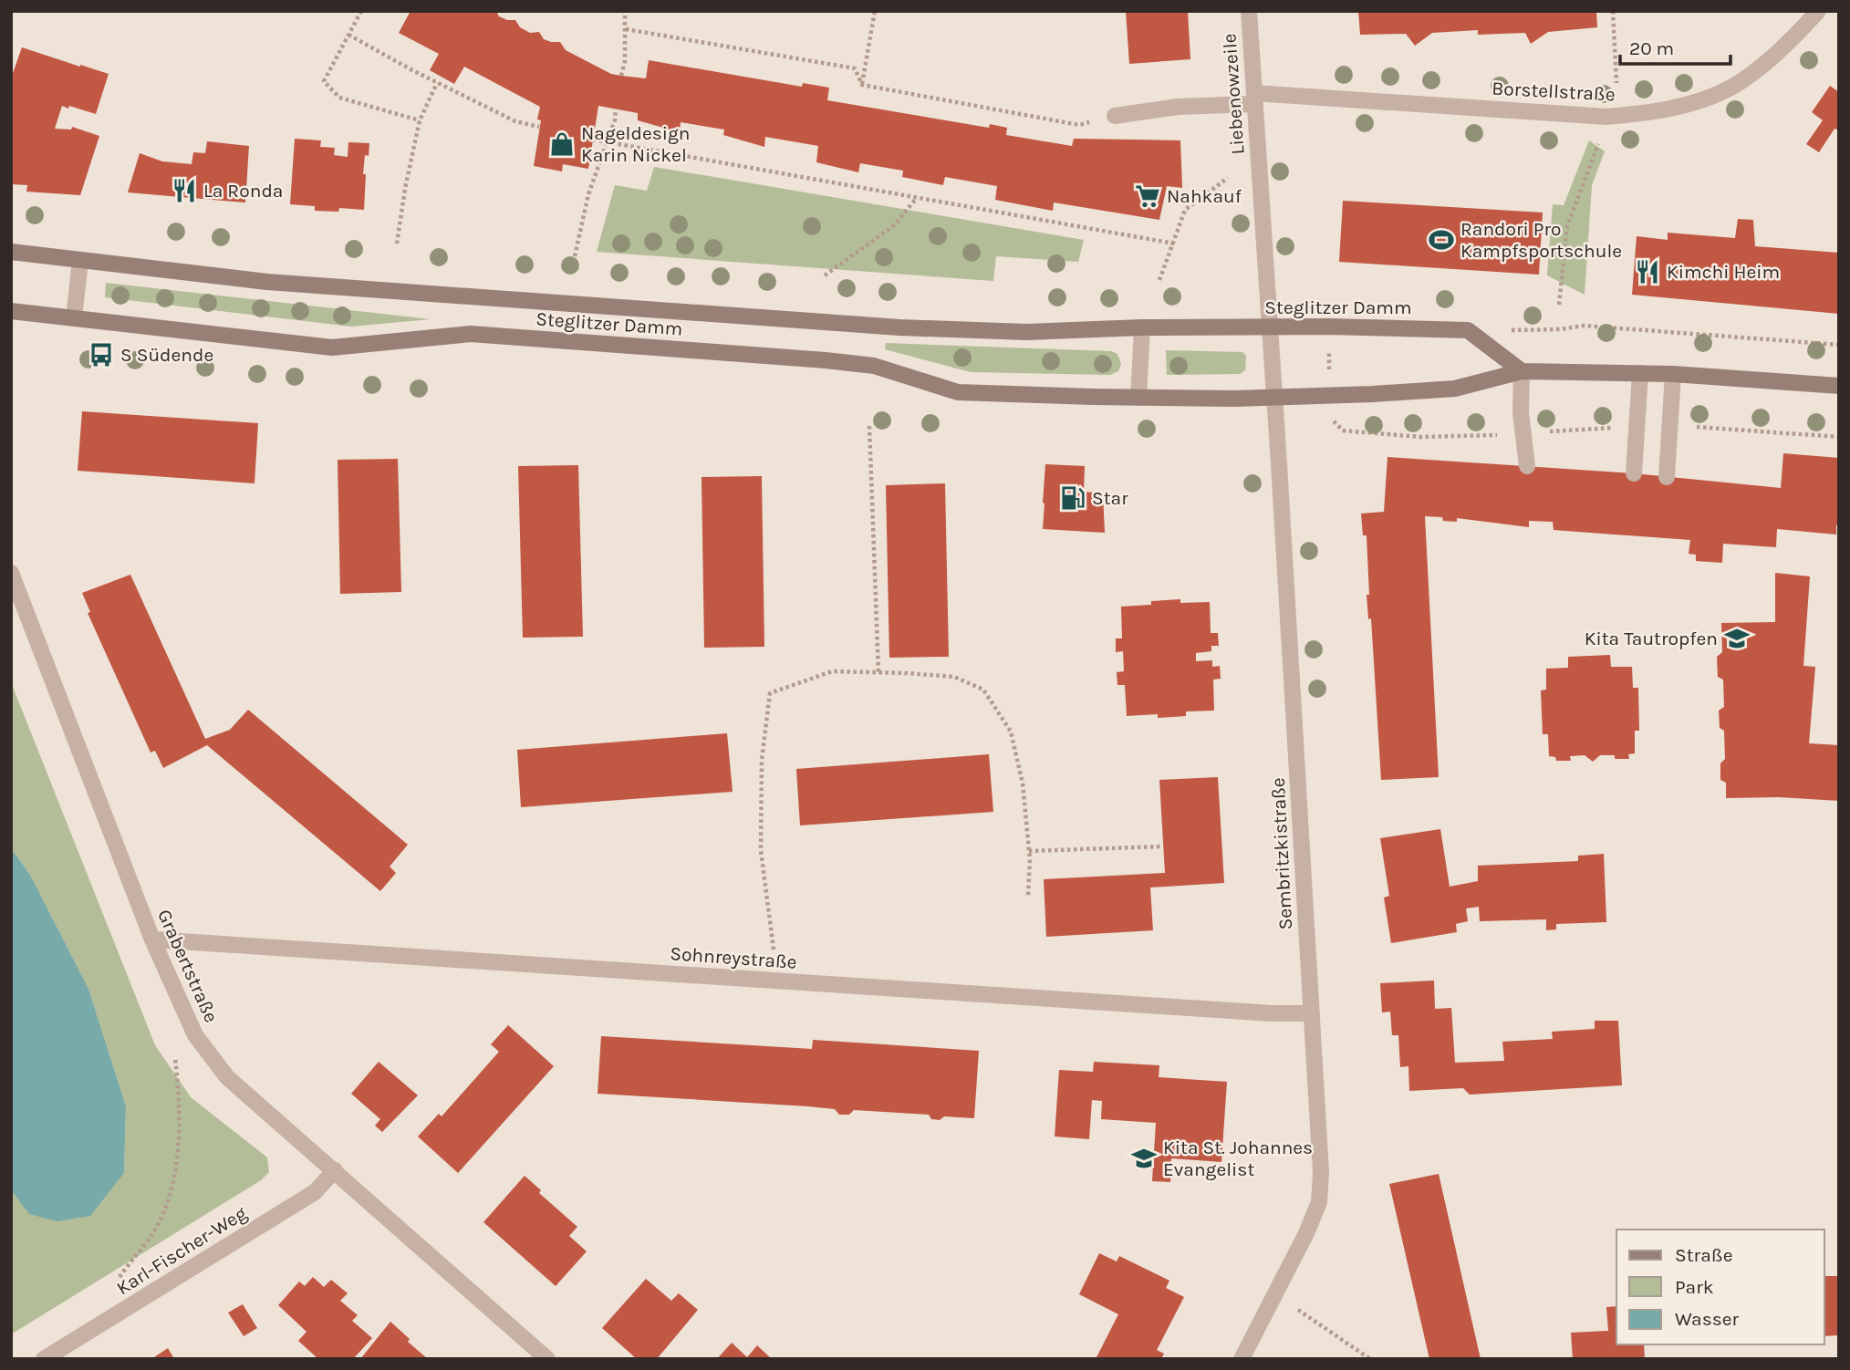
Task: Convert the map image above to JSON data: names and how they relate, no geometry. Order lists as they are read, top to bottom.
{
  "streets": {
    "main road": ["Steglitzer Damm"],
    "street": [
      "Borstellstraße",
      "Liebenowzeile",
      "Sembritzkistraße",
      "Sohnreystraße",
      "Grabertstraße",
      "Karl-Fischer-Weg"
    ]
  },
  "crossings": [
    ["Borstellstraße", "Liebenowzeile"],
    ["Liebenowzeile", "Steglitzer Damm"],
    ["Liebenowzeile", "Sembritzkistraße"],
    ["Steglitzer Damm", "Sembritzkistraße"],
    ["Sembritzkistraße", "Sohnreystraße"],
    ["Sohnreystraße", "Grabertstraße"],
    ["Grabertstraße", "Karl-Fischer-Weg"]
  ],
  "places": {
    "shop": ["Nageldesign Karin Nickel"],
    "restaurant": ["La Ronda", "Kimchi Heim"],
    "supermarket": ["Nahkauf"],
    "sports": ["Randori Pro Kampfsportschule"],
    "bus stop": ["S Südende"],
    "fuel station": ["Star"],
    "school or university": ["Kita Tautropfen", "Kita St. Johannes Evangelist"]
  },
  "legend": ["Straße", "Park", "Wasser"],
  "scale_bar": "20 m"
}
